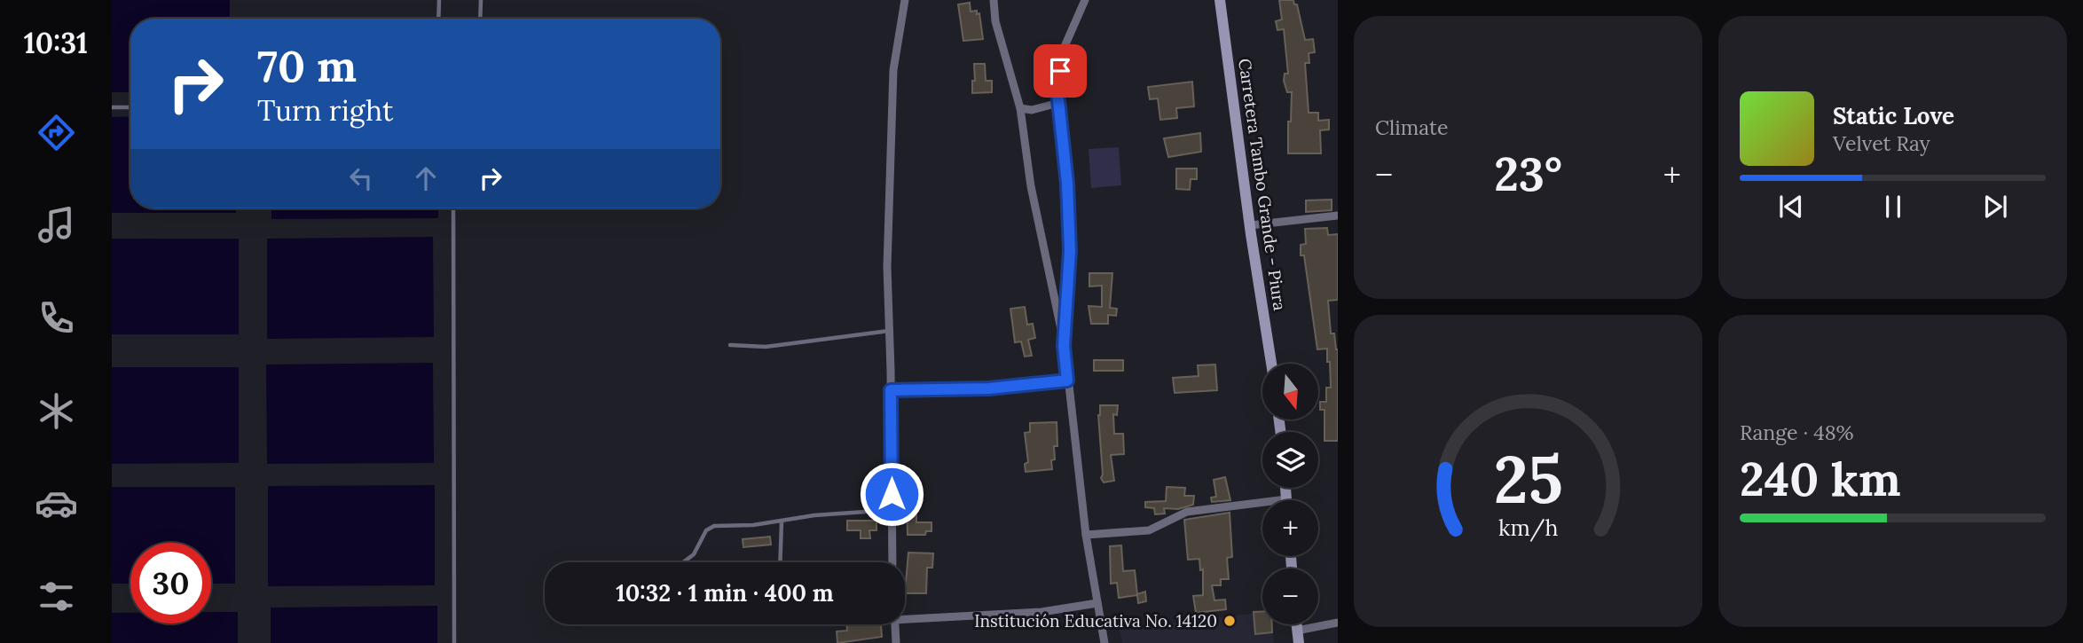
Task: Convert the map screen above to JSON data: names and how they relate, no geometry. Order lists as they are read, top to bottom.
{
  "streets": {
    "main road": ["Carretera Tambo Grande - Piura"]
  },
  "places": ["Institución Educativa No. 14120"],
  "north": "bottom",
  "page": {
    "tabs": "10:31",
    "tile": [
      "Climate",
      ["Range · 48%", "240 km"]
    ],
    "turn": ["70 m", "Turn right"],
    "song": ["Static Love", "Velvet Ray"],
    "heat": ["−", "23°", "+"],
    "map_buttons": ["+", "−"],
    "limit": "30",
    "trip": "10:32 · 1 min · 400 m",
    "gauge": ["25", "km/h"]
  }
}
